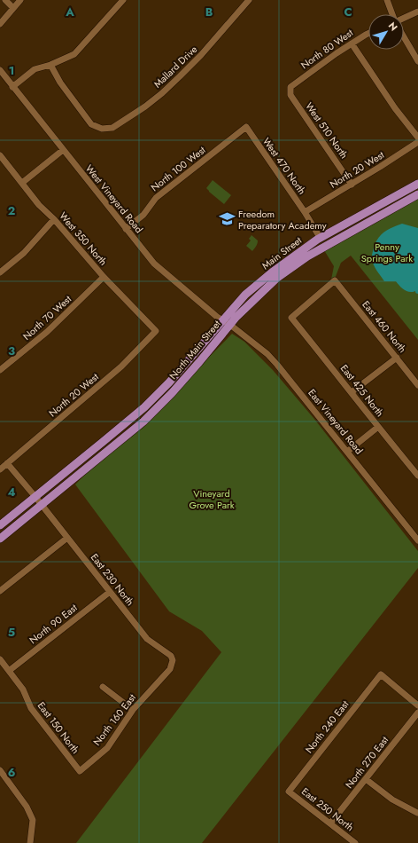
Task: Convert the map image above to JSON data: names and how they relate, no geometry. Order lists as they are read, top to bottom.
{
  "streets": {
    "main road": ["Main Street", "North Main Street"],
    "street": [
      "North 80 West",
      "Mallard Drive",
      "West 510 North",
      "West 470 North",
      "North 100 West",
      "North 20 West",
      "West Vineyard Road",
      "West 350 North",
      "North 70 West",
      "East 460 North",
      "East 425 North",
      "East Vineyard Road",
      "East 230 North",
      "North 90 East",
      "North 160 East",
      "North 240 East",
      "East 150 North",
      "North 270 East",
      "East 250 North"
    ]
  },
  "crossings": [
    ["North 80 West", "West 510 North"],
    ["West 510 North", "North 20 West"],
    ["West 470 North", "North 100 West"],
    ["West 470 North", "North 20 West"],
    ["North 100 West", "West Vineyard Road"],
    ["North 20 West", "West 350 North"],
    ["North 20 West", "East 230 North"],
    ["West Vineyard Road", "Main Street"],
    ["West Vineyard Road", "North Main Street"],
    ["West Vineyard Road", "East Vineyard Road"],
    ["West 350 North", "North 70 West"],
    ["Main Street", "North Main Street"],
    ["Main Street", "East Vineyard Road"],
    ["East 460 North", "East 425 North"],
    ["North Main Street", "East Vineyard Road"],
    ["North Main Street", "East 230 North"],
    ["East 230 North", "North 90 East"],
    ["East 230 North", "North 160 East"],
    ["North 90 East", "East 150 North"],
    ["North 160 East", "East 150 North"],
    ["North 240 East", "East 250 North"],
    ["North 270 East", "East 250 North"]
  ],
  "parks": ["Penny Springs Park", "Vineyard Grove Park"],
  "places": {
    "school or university": ["Freedom Preparatory Academy"]
  },
  "north": "top right",
  "grid": {
    "columns": ["A", "B", "C"],
    "rows": [
      "1",
      "2",
      "3",
      "4",
      "5",
      "6"
    ]
  }
}
